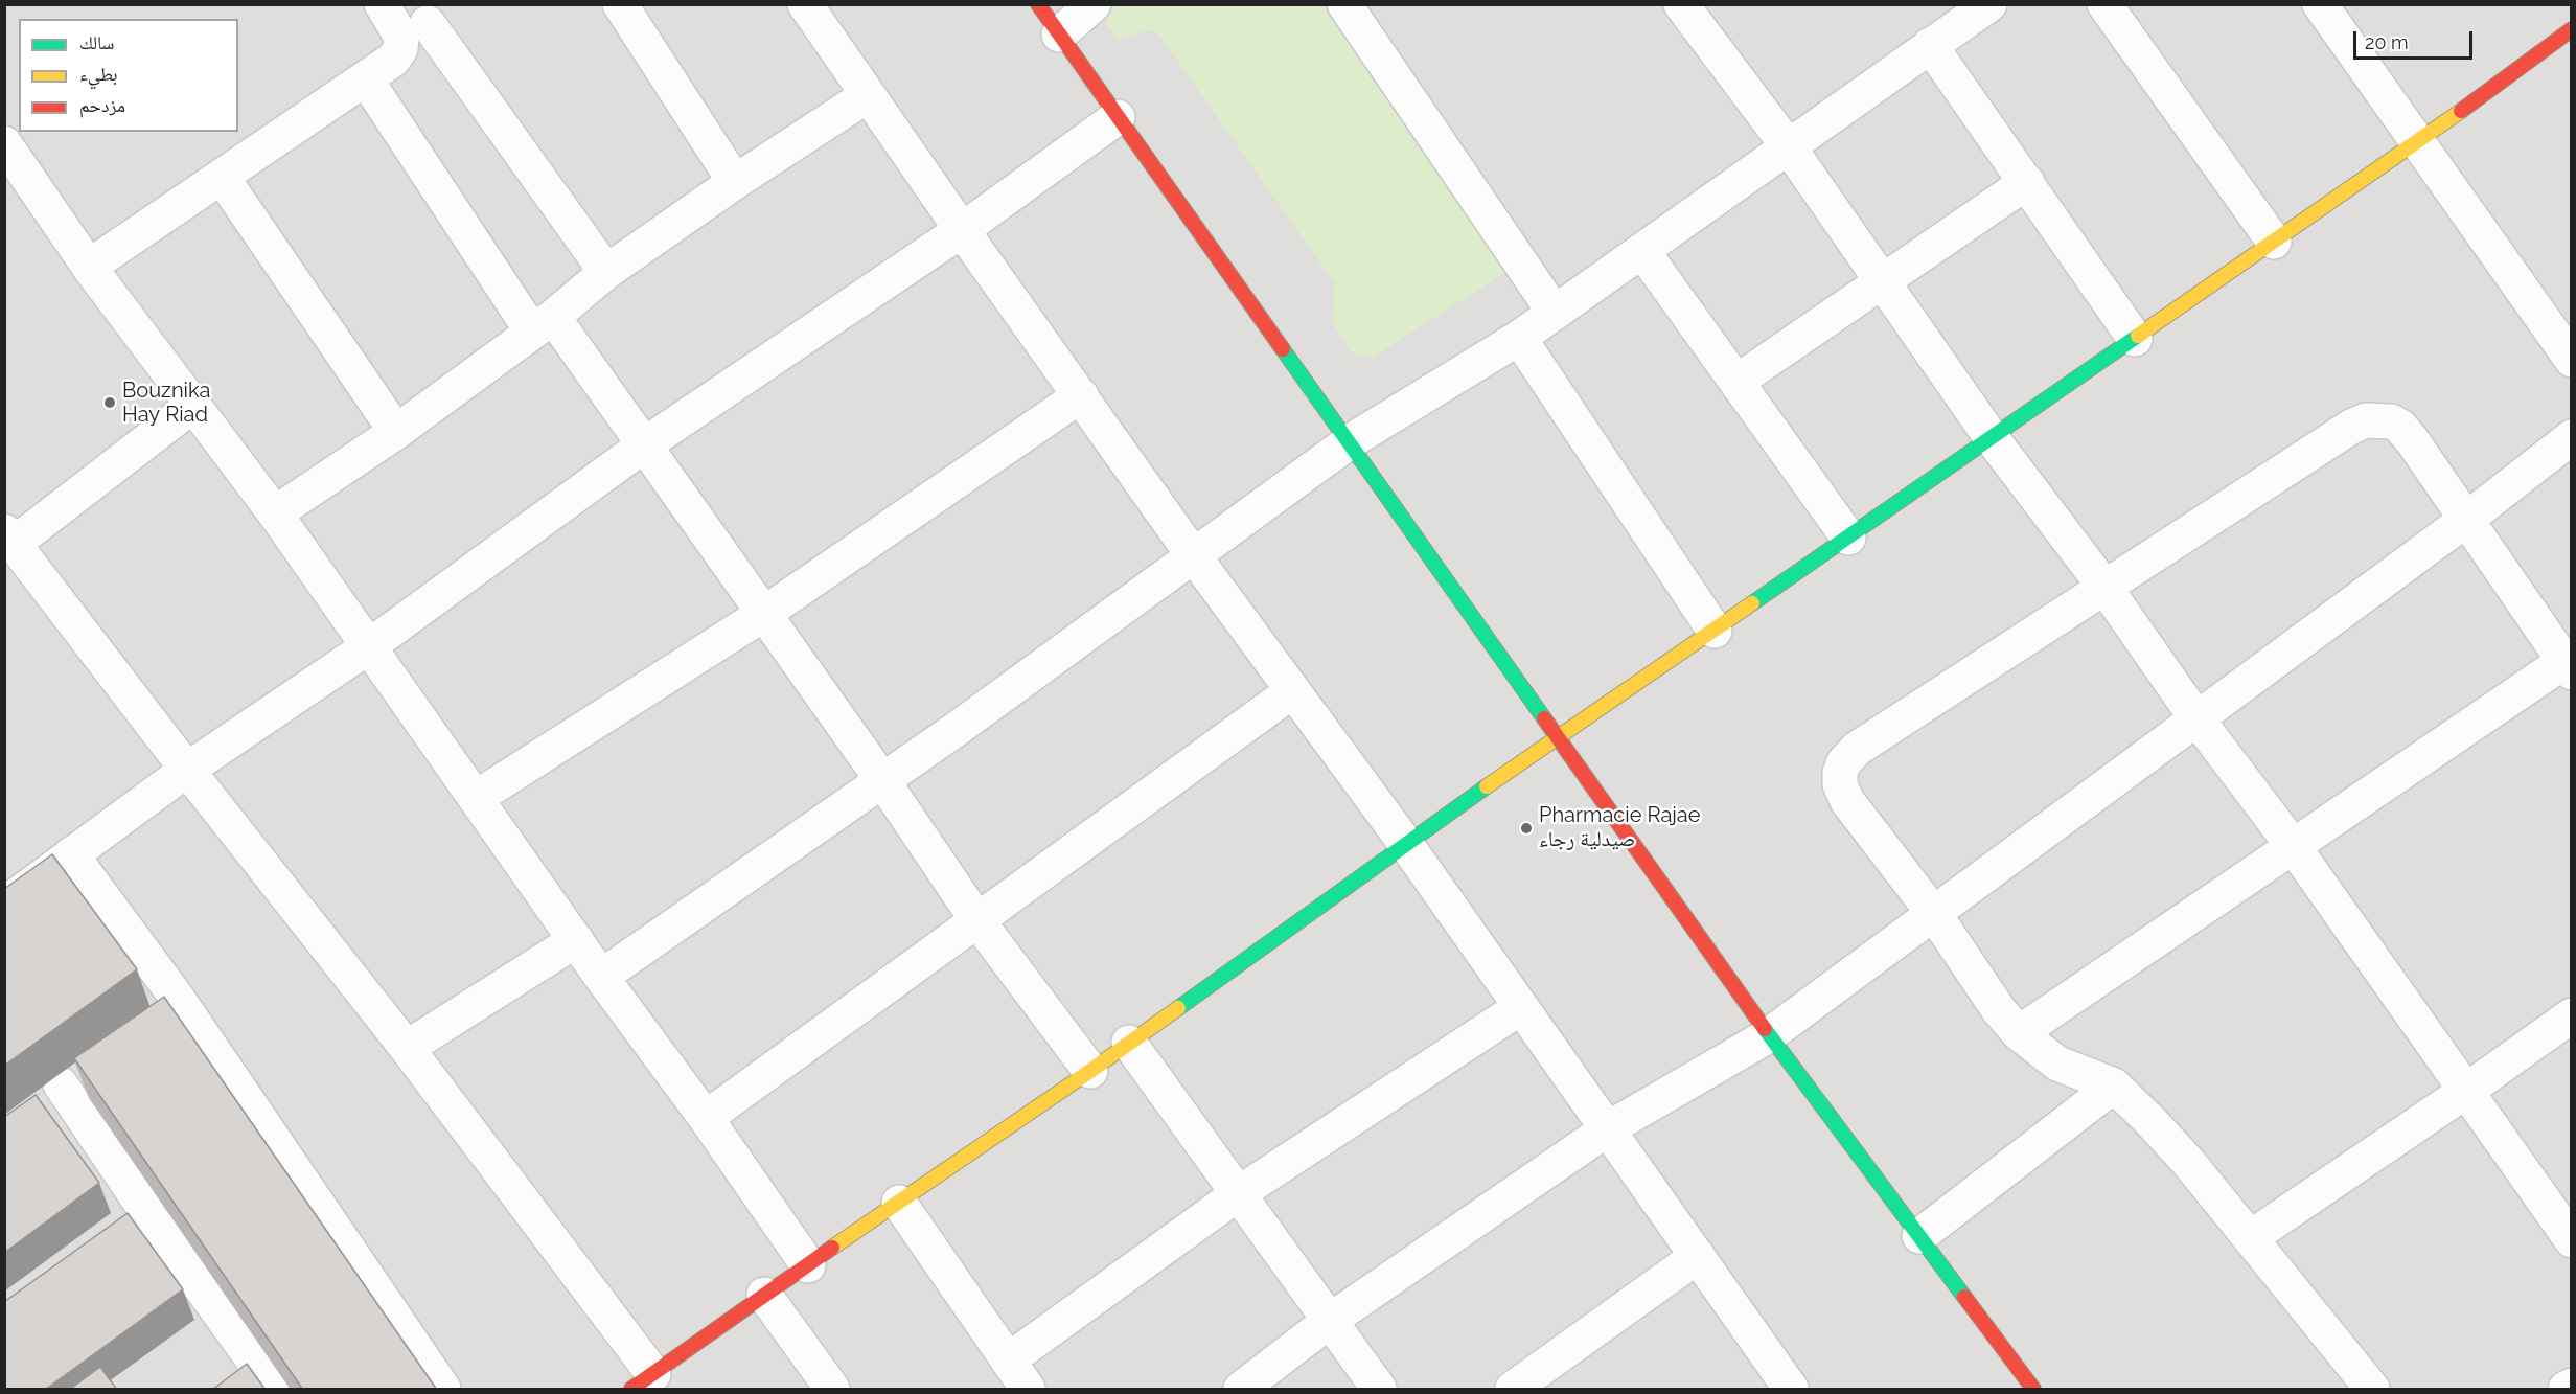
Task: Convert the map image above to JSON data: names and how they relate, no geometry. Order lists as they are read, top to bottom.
{
  "places": ["Bouznika Hay Riad", "Pharmacie Rajae صيدلية رجاء"],
  "legend": ["سالك", "بطيء", "مزدحم"],
  "scale_bar": "20 m"
}
